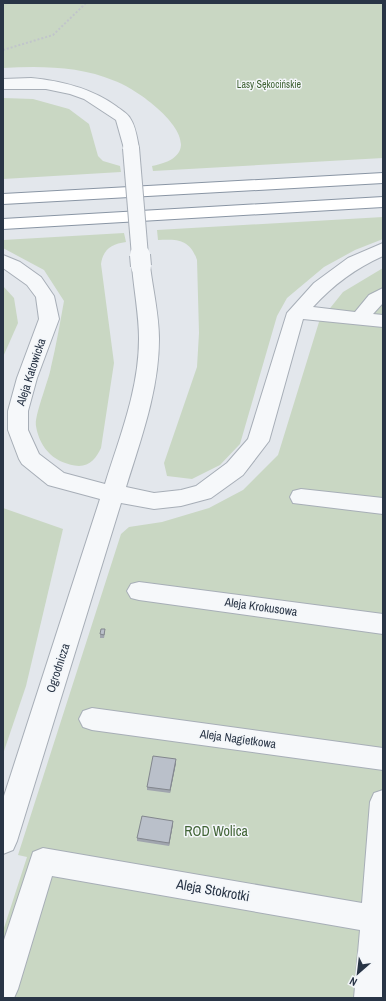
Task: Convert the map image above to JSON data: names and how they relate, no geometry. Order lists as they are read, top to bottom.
{
  "streets": {
    "street": [
      "Aleja Katowicka",
      "Aleja Krokusowa",
      "Ogrodnicza",
      "Aleja Nagietkowa",
      "Aleja Stokrotki"
    ]
  },
  "crossings": [
    ["Aleja Katowicka", "Ogrodnicza"]
  ],
  "parks": ["Lasy Sękocińskie", "ROD Wolica"],
  "north": "bottom left"
}
